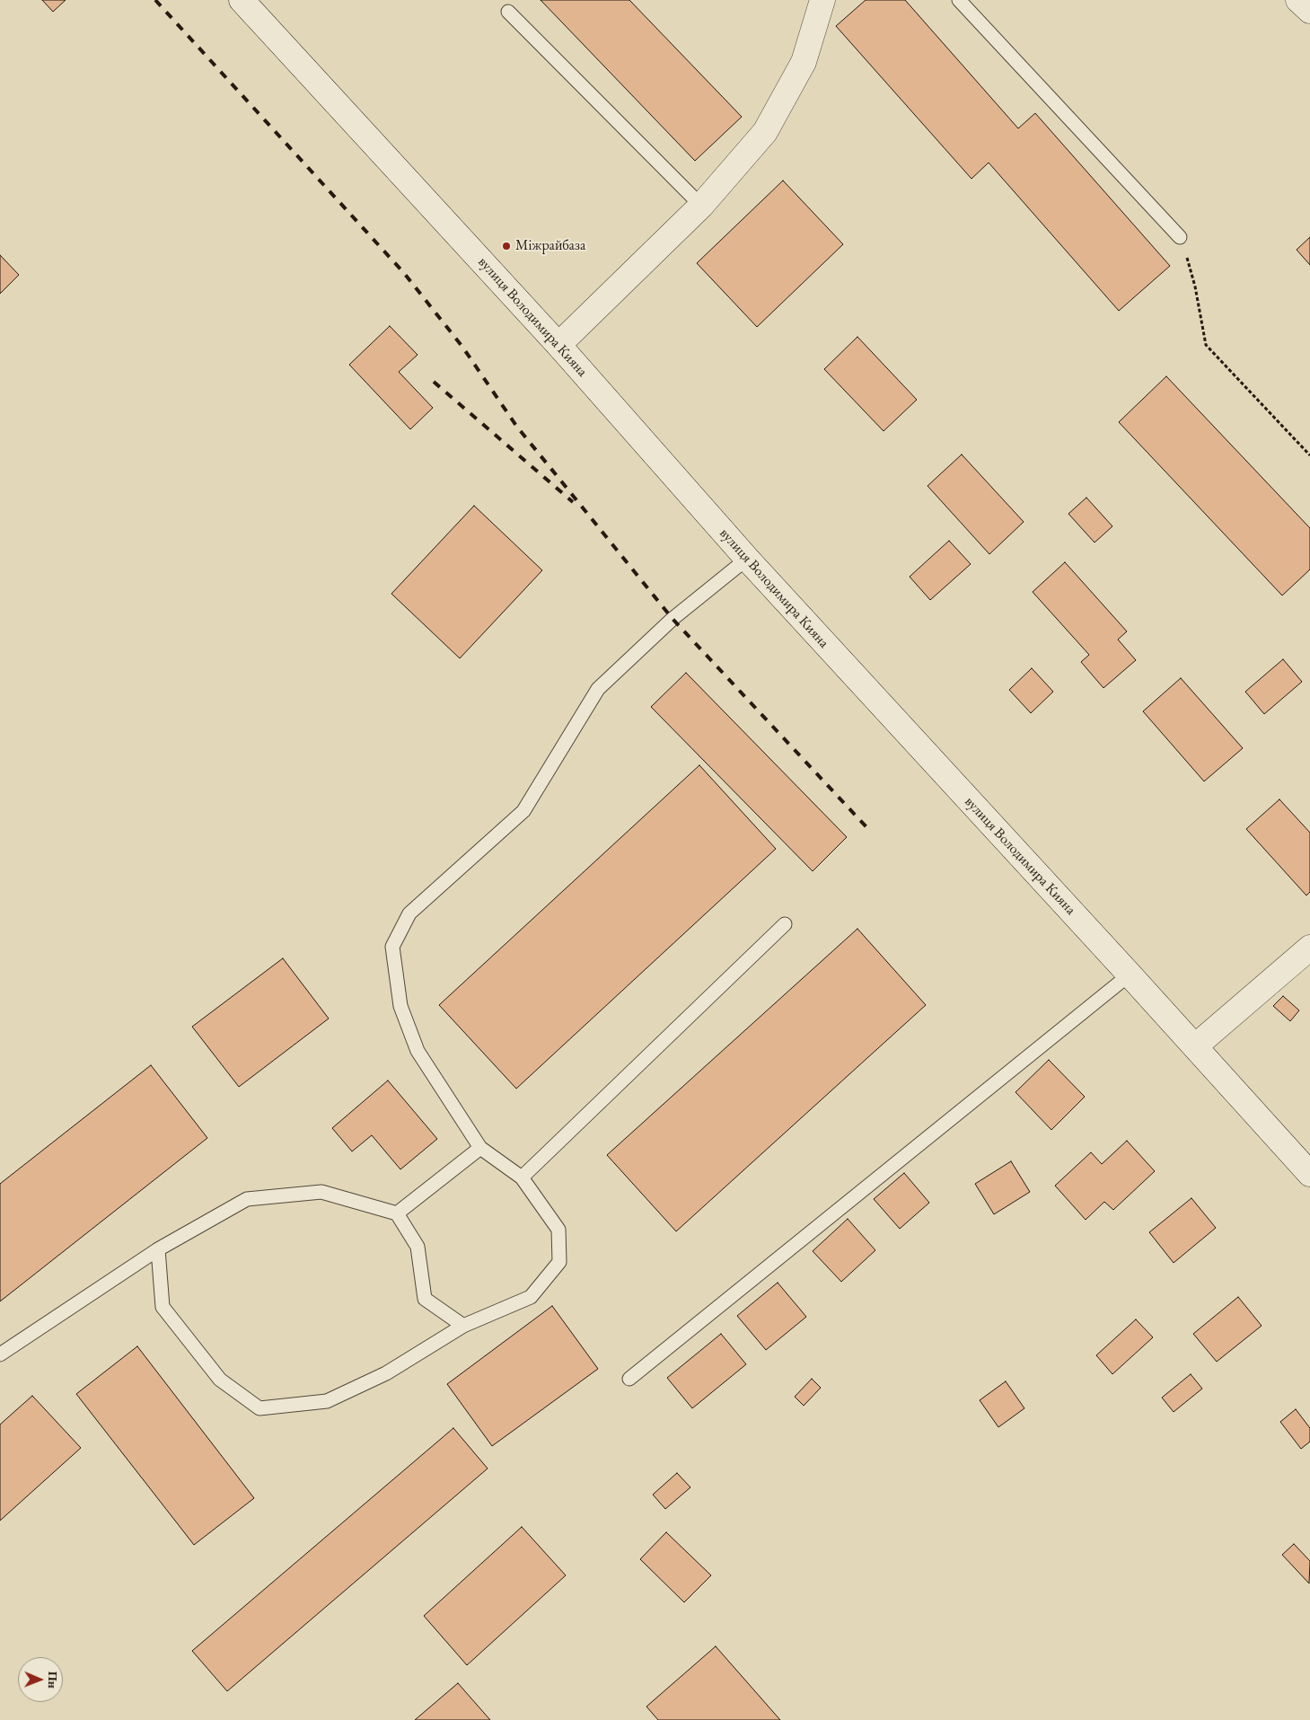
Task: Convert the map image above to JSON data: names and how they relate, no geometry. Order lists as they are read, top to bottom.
{
  "streets": {
    "main road": ["вулиця Володимира Кияна"]
  },
  "places": ["Міжрайбаза"],
  "north": "right"
}
